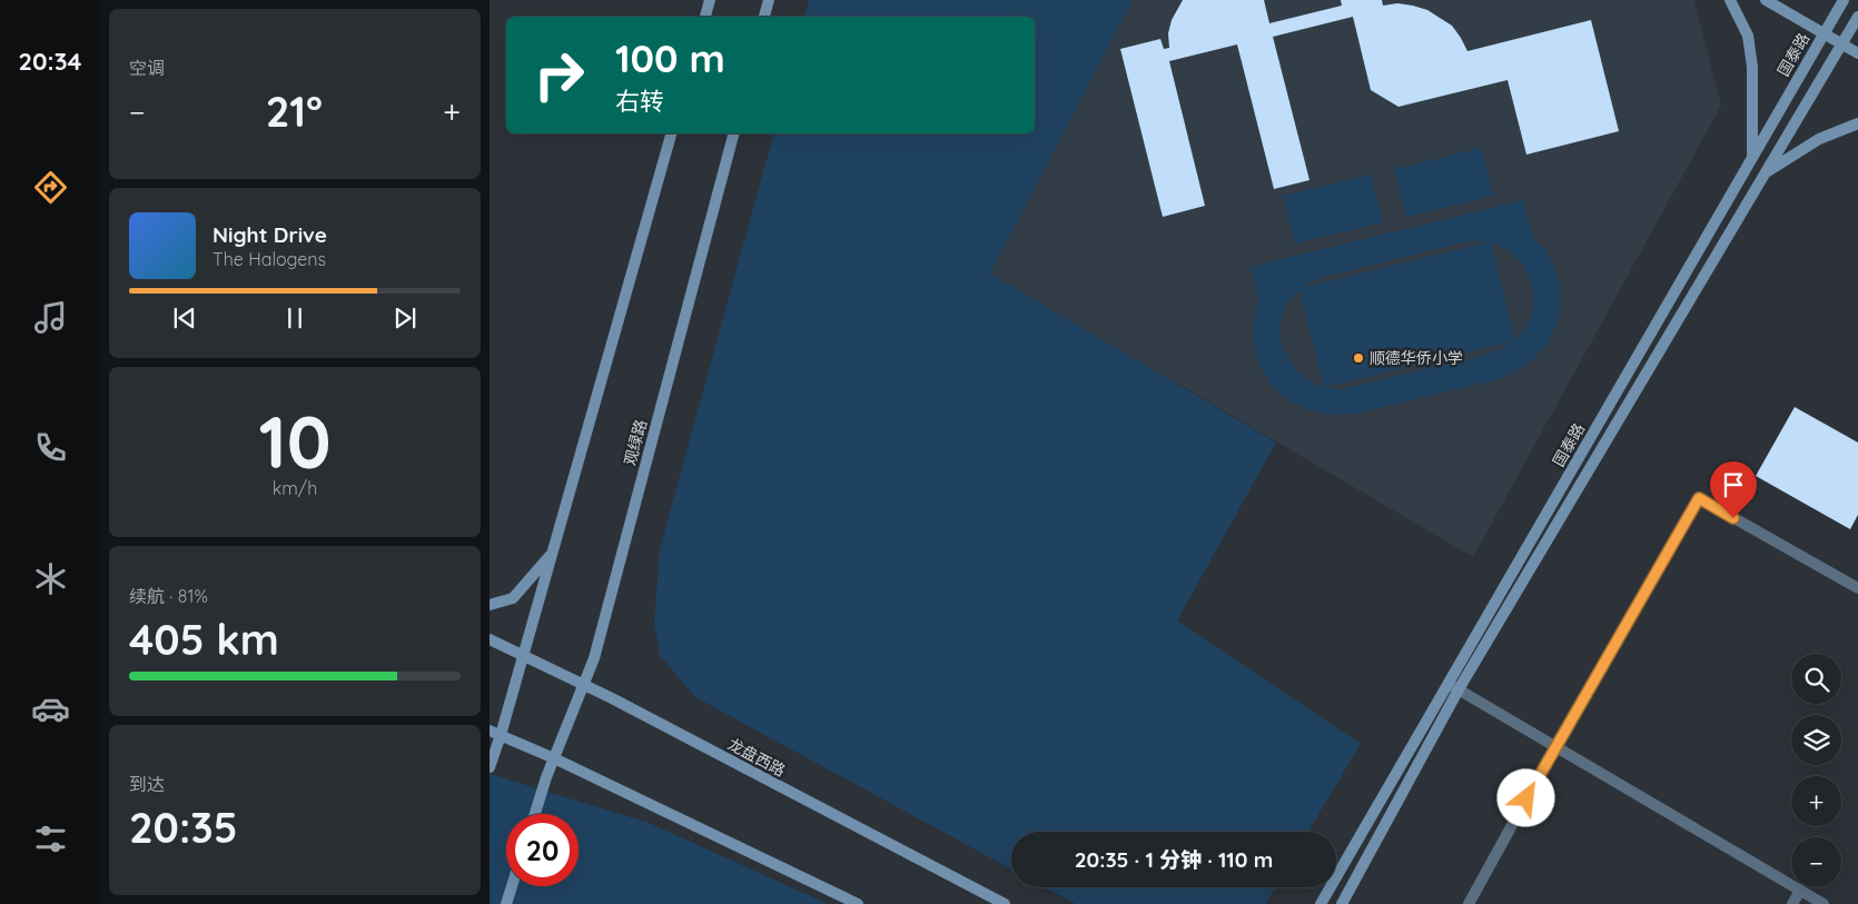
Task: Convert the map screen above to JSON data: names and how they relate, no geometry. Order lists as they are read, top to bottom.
{
  "streets": {
    "street": ["国泰路", "观绿路", "龙盘西路"]
  },
  "crossings": [
    ["观绿路", "龙盘西路"]
  ],
  "places": ["顺德华侨小学"],
  "page": {
    "tabs": "20:34",
    "tile": [
      "空调",
      ["10", "km/h"],
      ["续航 · 81%", "405 km"],
      ["到达", "20:35"]
    ],
    "turn": ["100 m", "右转"],
    "heat": ["−", "21°", "+"],
    "song": ["Night Drive", "The Halogens"],
    "map_buttons": ["+", "−"],
    "limit": "20",
    "trip": "20:35 · 1 分钟 · 110 m"
  }
}
